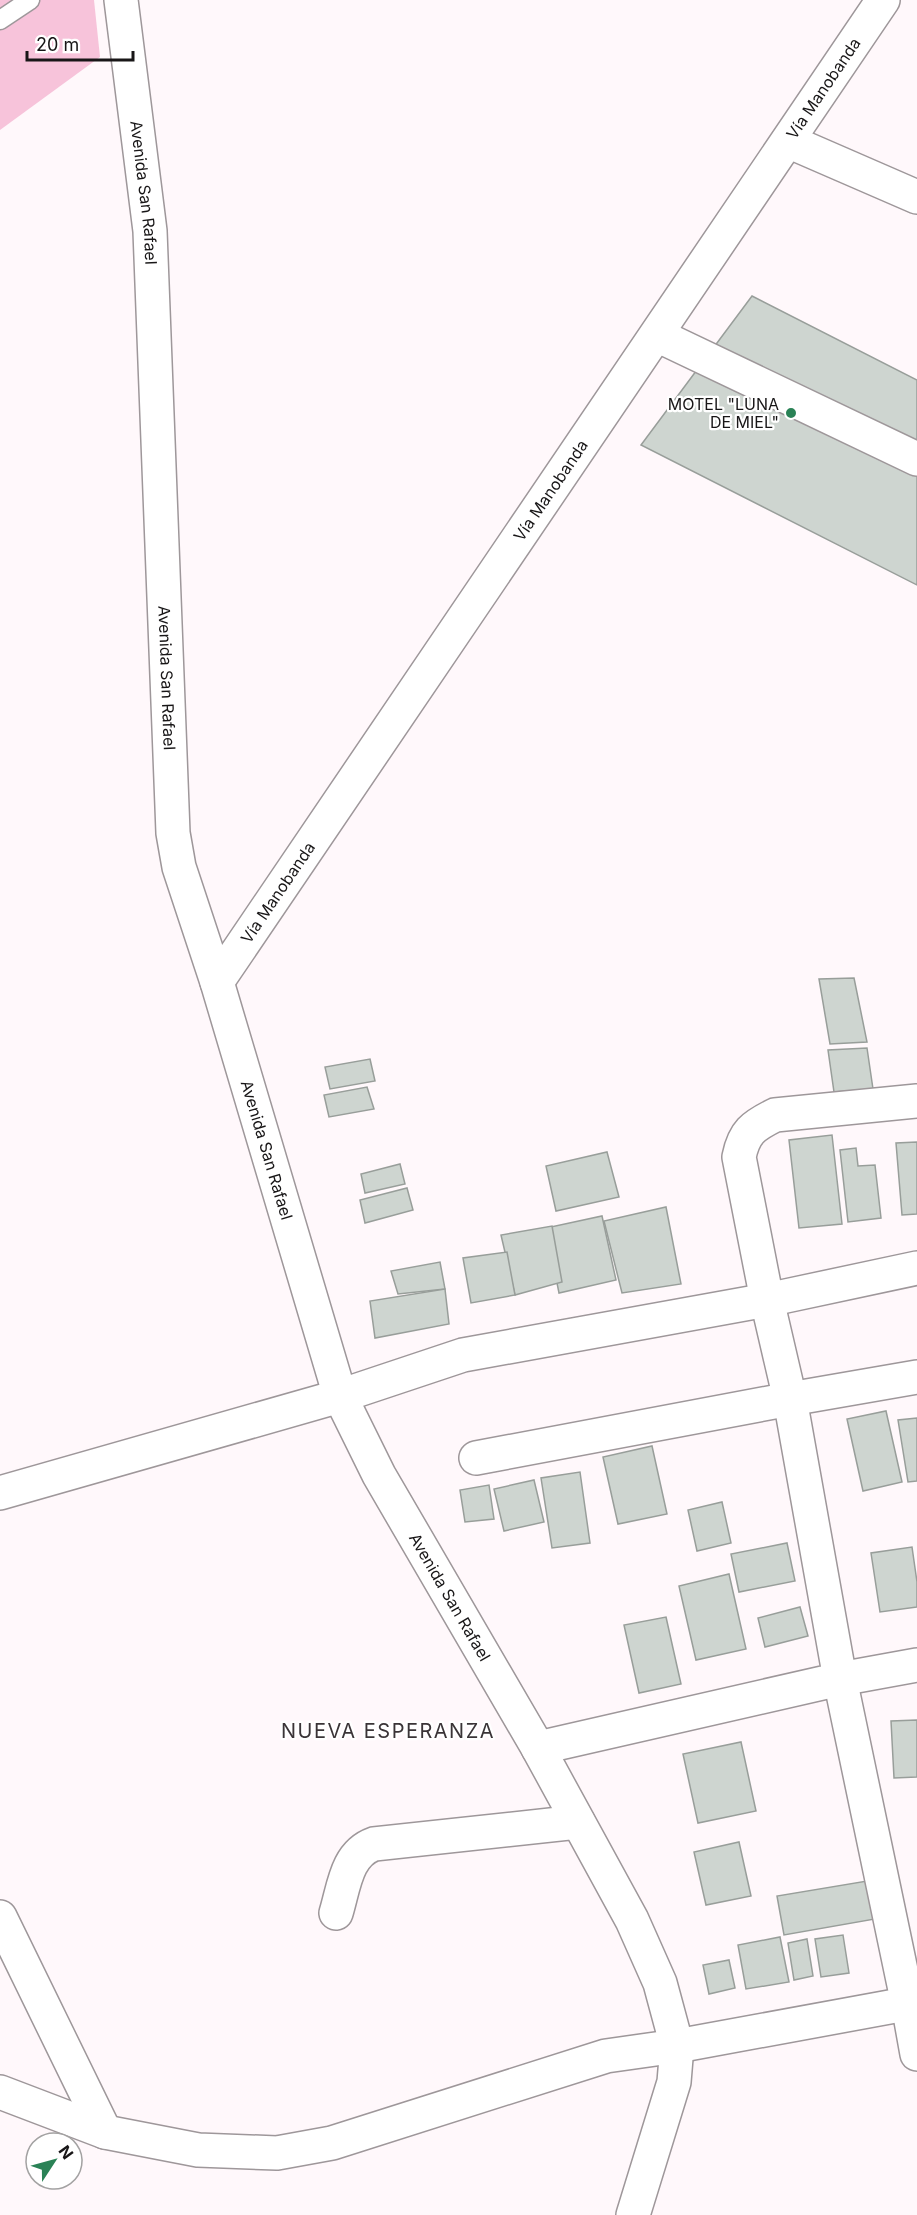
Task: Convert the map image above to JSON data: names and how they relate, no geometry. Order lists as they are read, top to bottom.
{
  "streets": {
    "street": ["Vía Manobanda", "Avenida San Rafael"]
  },
  "crossings": [
    ["Vía Manobanda", "Avenida San Rafael"]
  ],
  "districts": ["NUEVA ESPERANZA"],
  "places": ["MOTEL \"LUNA DE MIEL\""],
  "scale_bar": "20 m",
  "north": "top right"
}
